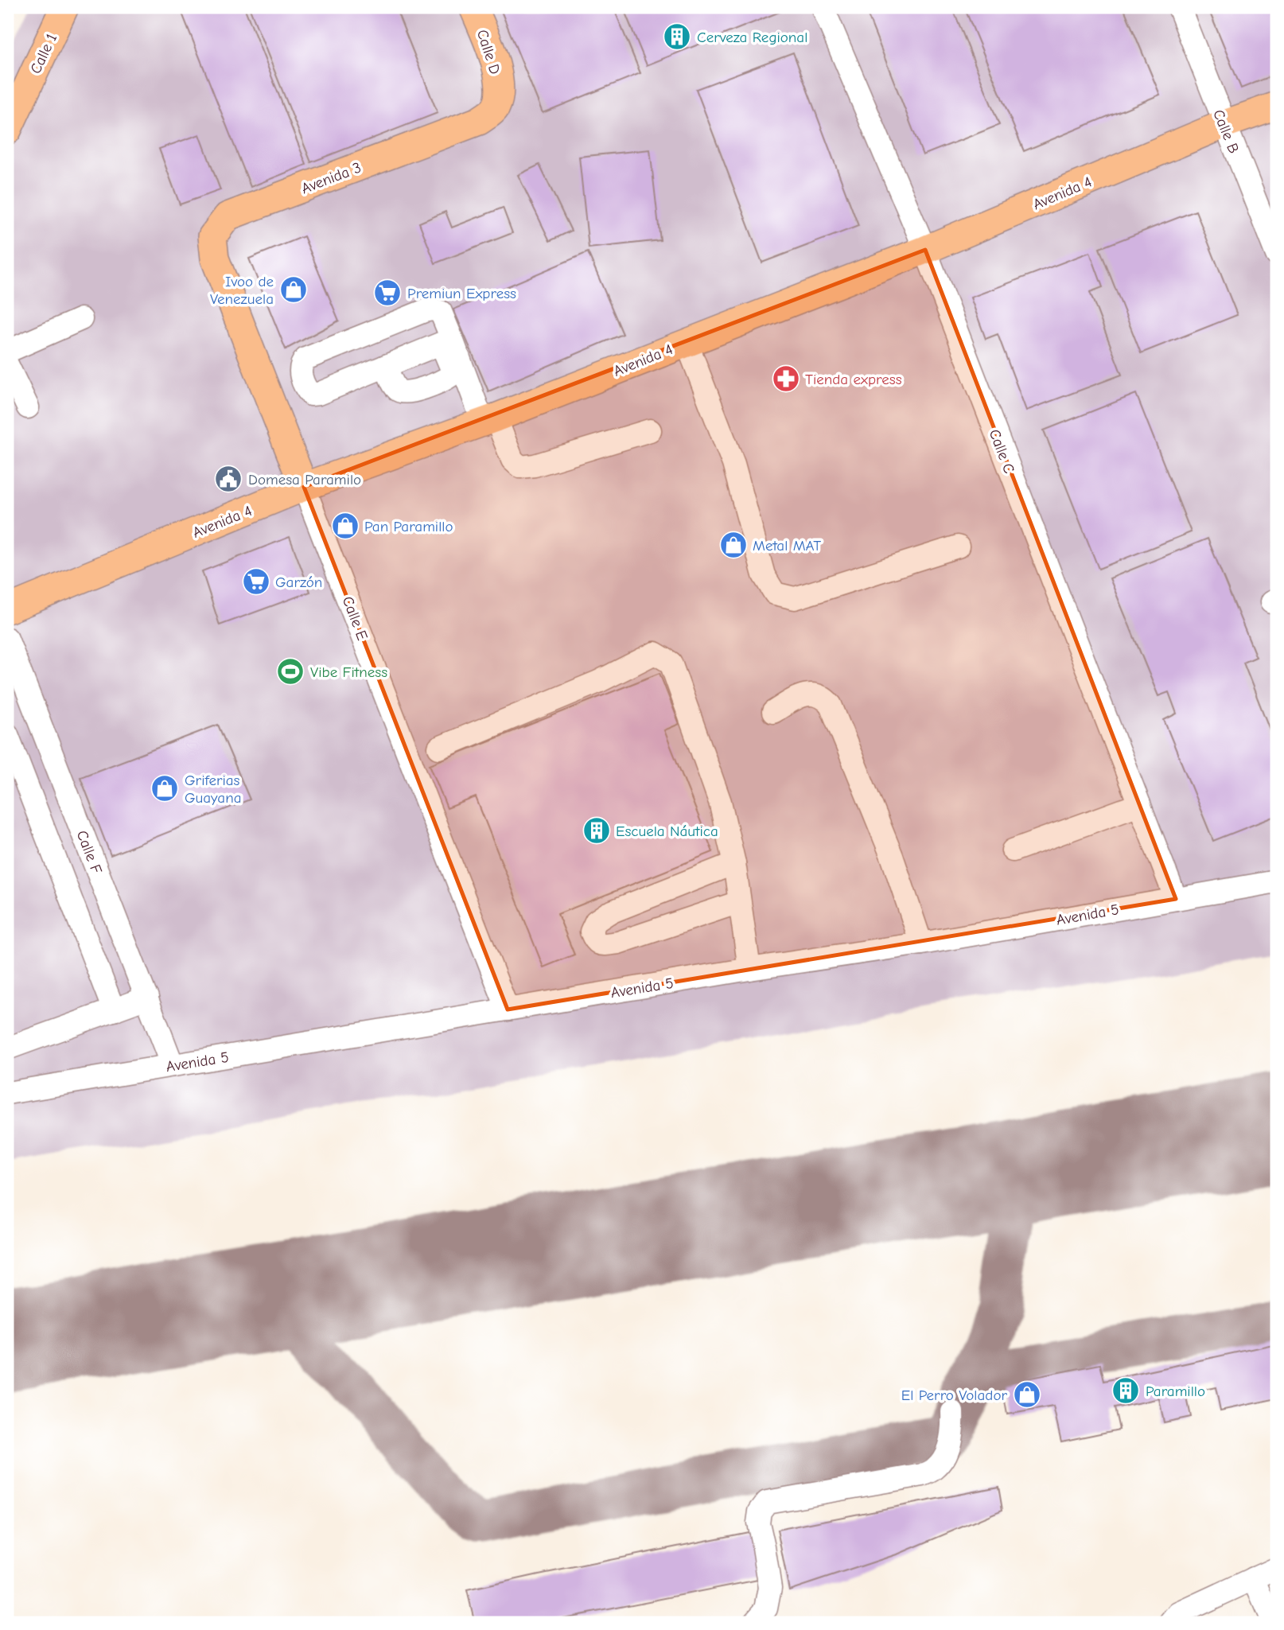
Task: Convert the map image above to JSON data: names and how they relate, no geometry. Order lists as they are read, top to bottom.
{
  "streets": {
    "main road": [
      "Calle D",
      "Calle 1",
      "Avenida 3",
      "Avenida 4",
      "Calle E"
    ],
    "street": [
      "Calle B",
      "Calle C",
      "Calle F",
      "Avenida 5"
    ]
  },
  "crossings": [
    ["Calle D", "Avenida 3"],
    ["Calle B", "Avenida 4"],
    ["Avenida 3", "Calle E"],
    ["Avenida 4", "Calle C"],
    ["Avenida 4", "Calle E"],
    ["Calle C", "Avenida 5"],
    ["Calle E", "Avenida 5"],
    ["Calle F", "Avenida 5"]
  ],
  "places": {
    "building": ["Cerveza Regional", "Escuela Náutica", "Paramillo"],
    "shop": [
      "Ivoo de Venezuela",
      "Pan Paramillo",
      "Metal MAT",
      "Griferias Guayana",
      "El Perro Volador"
    ],
    "supermarket": ["Premiun Express", "Garzón"],
    "pharmacy": ["Tienda express"],
    "public building": ["Domesa Paramilo"],
    "sports": ["Vibe Fitness"]
  }
}
